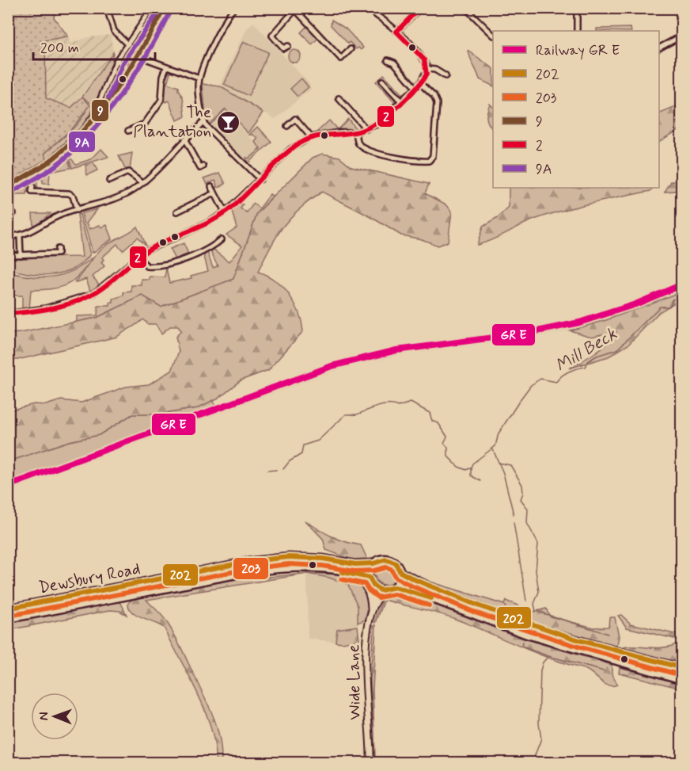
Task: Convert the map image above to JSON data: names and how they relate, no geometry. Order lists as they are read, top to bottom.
{
  "streets": {
    "highway": ["Dewsbury Road"],
    "main road": ["Wide Lane"]
  },
  "crossings": [
    ["Dewsbury Road", "Wide Lane"]
  ],
  "water": ["Mill Beck"],
  "places": {
    "bar": ["The Plantation"]
  },
  "lines": [
    "transit line 9",
    "transit line 2",
    "transit line 9A",
    "transit line 202",
    "transit line 203"
  ],
  "legend": [
    "Railway GR E",
    "202",
    "203",
    "9",
    "2",
    "9A"
  ],
  "scale_bar": "200 m",
  "north": "left"
}
